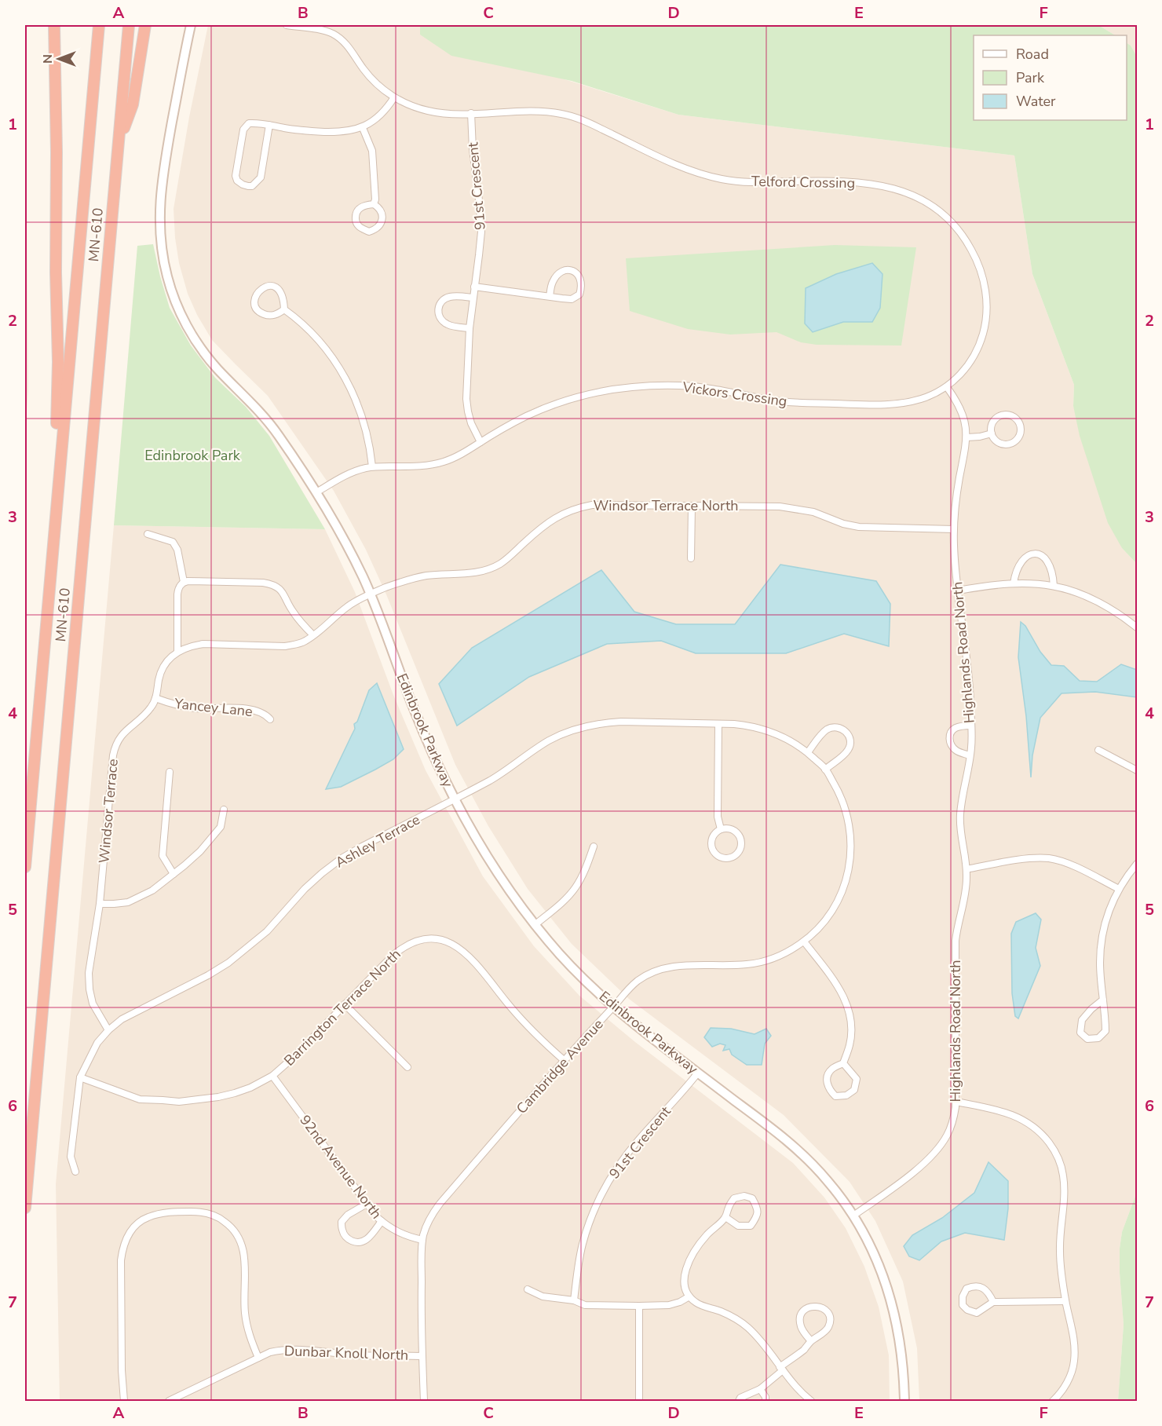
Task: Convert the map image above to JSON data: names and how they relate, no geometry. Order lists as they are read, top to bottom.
{
  "streets": {
    "highway": ["MN-610"],
    "street": [
      "Telford Crossing",
      "91st Crescent",
      "Vickors Crossing",
      "Windsor Terrace North",
      "Highlands Road North",
      "Yancey Lane",
      "Edinbrook Parkway",
      "Windsor Terrace",
      "Ashley Terrace",
      "Barrington Terrace North",
      "Cambridge Avenue",
      "92nd Avenue North",
      "Dunbar Knoll North"
    ]
  },
  "crossings": [
    ["Telford Crossing", "91st Crescent"],
    ["Telford Crossing", "Vickors Crossing"],
    ["Telford Crossing", "Highlands Road North"],
    ["91st Crescent", "Vickors Crossing"],
    ["91st Crescent", "Edinbrook Parkway"],
    ["Vickors Crossing", "Highlands Road North"],
    ["Vickors Crossing", "Edinbrook Parkway"],
    ["Windsor Terrace North", "Highlands Road North"],
    ["Windsor Terrace North", "Edinbrook Parkway"],
    ["Highlands Road North", "Edinbrook Parkway"],
    ["Yancey Lane", "Windsor Terrace"],
    ["Edinbrook Parkway", "Ashley Terrace"],
    ["Edinbrook Parkway", "Cambridge Avenue"],
    ["Windsor Terrace", "Ashley Terrace"],
    ["Ashley Terrace", "Barrington Terrace North"],
    ["Ashley Terrace", "Cambridge Avenue"],
    ["Barrington Terrace North", "Cambridge Avenue"],
    ["Barrington Terrace North", "92nd Avenue North"],
    ["Cambridge Avenue", "92nd Avenue North"],
    ["Cambridge Avenue", "Dunbar Knoll North"]
  ],
  "parks": ["Edinbrook Park"],
  "legend": ["Road", "Park", "Water"],
  "north": "left",
  "grid": {
    "columns": [
      "A",
      "B",
      "C",
      "D",
      "E",
      "F"
    ],
    "rows": [
      "1",
      "2",
      "3",
      "4",
      "5",
      "6",
      "7"
    ]
  }
}
